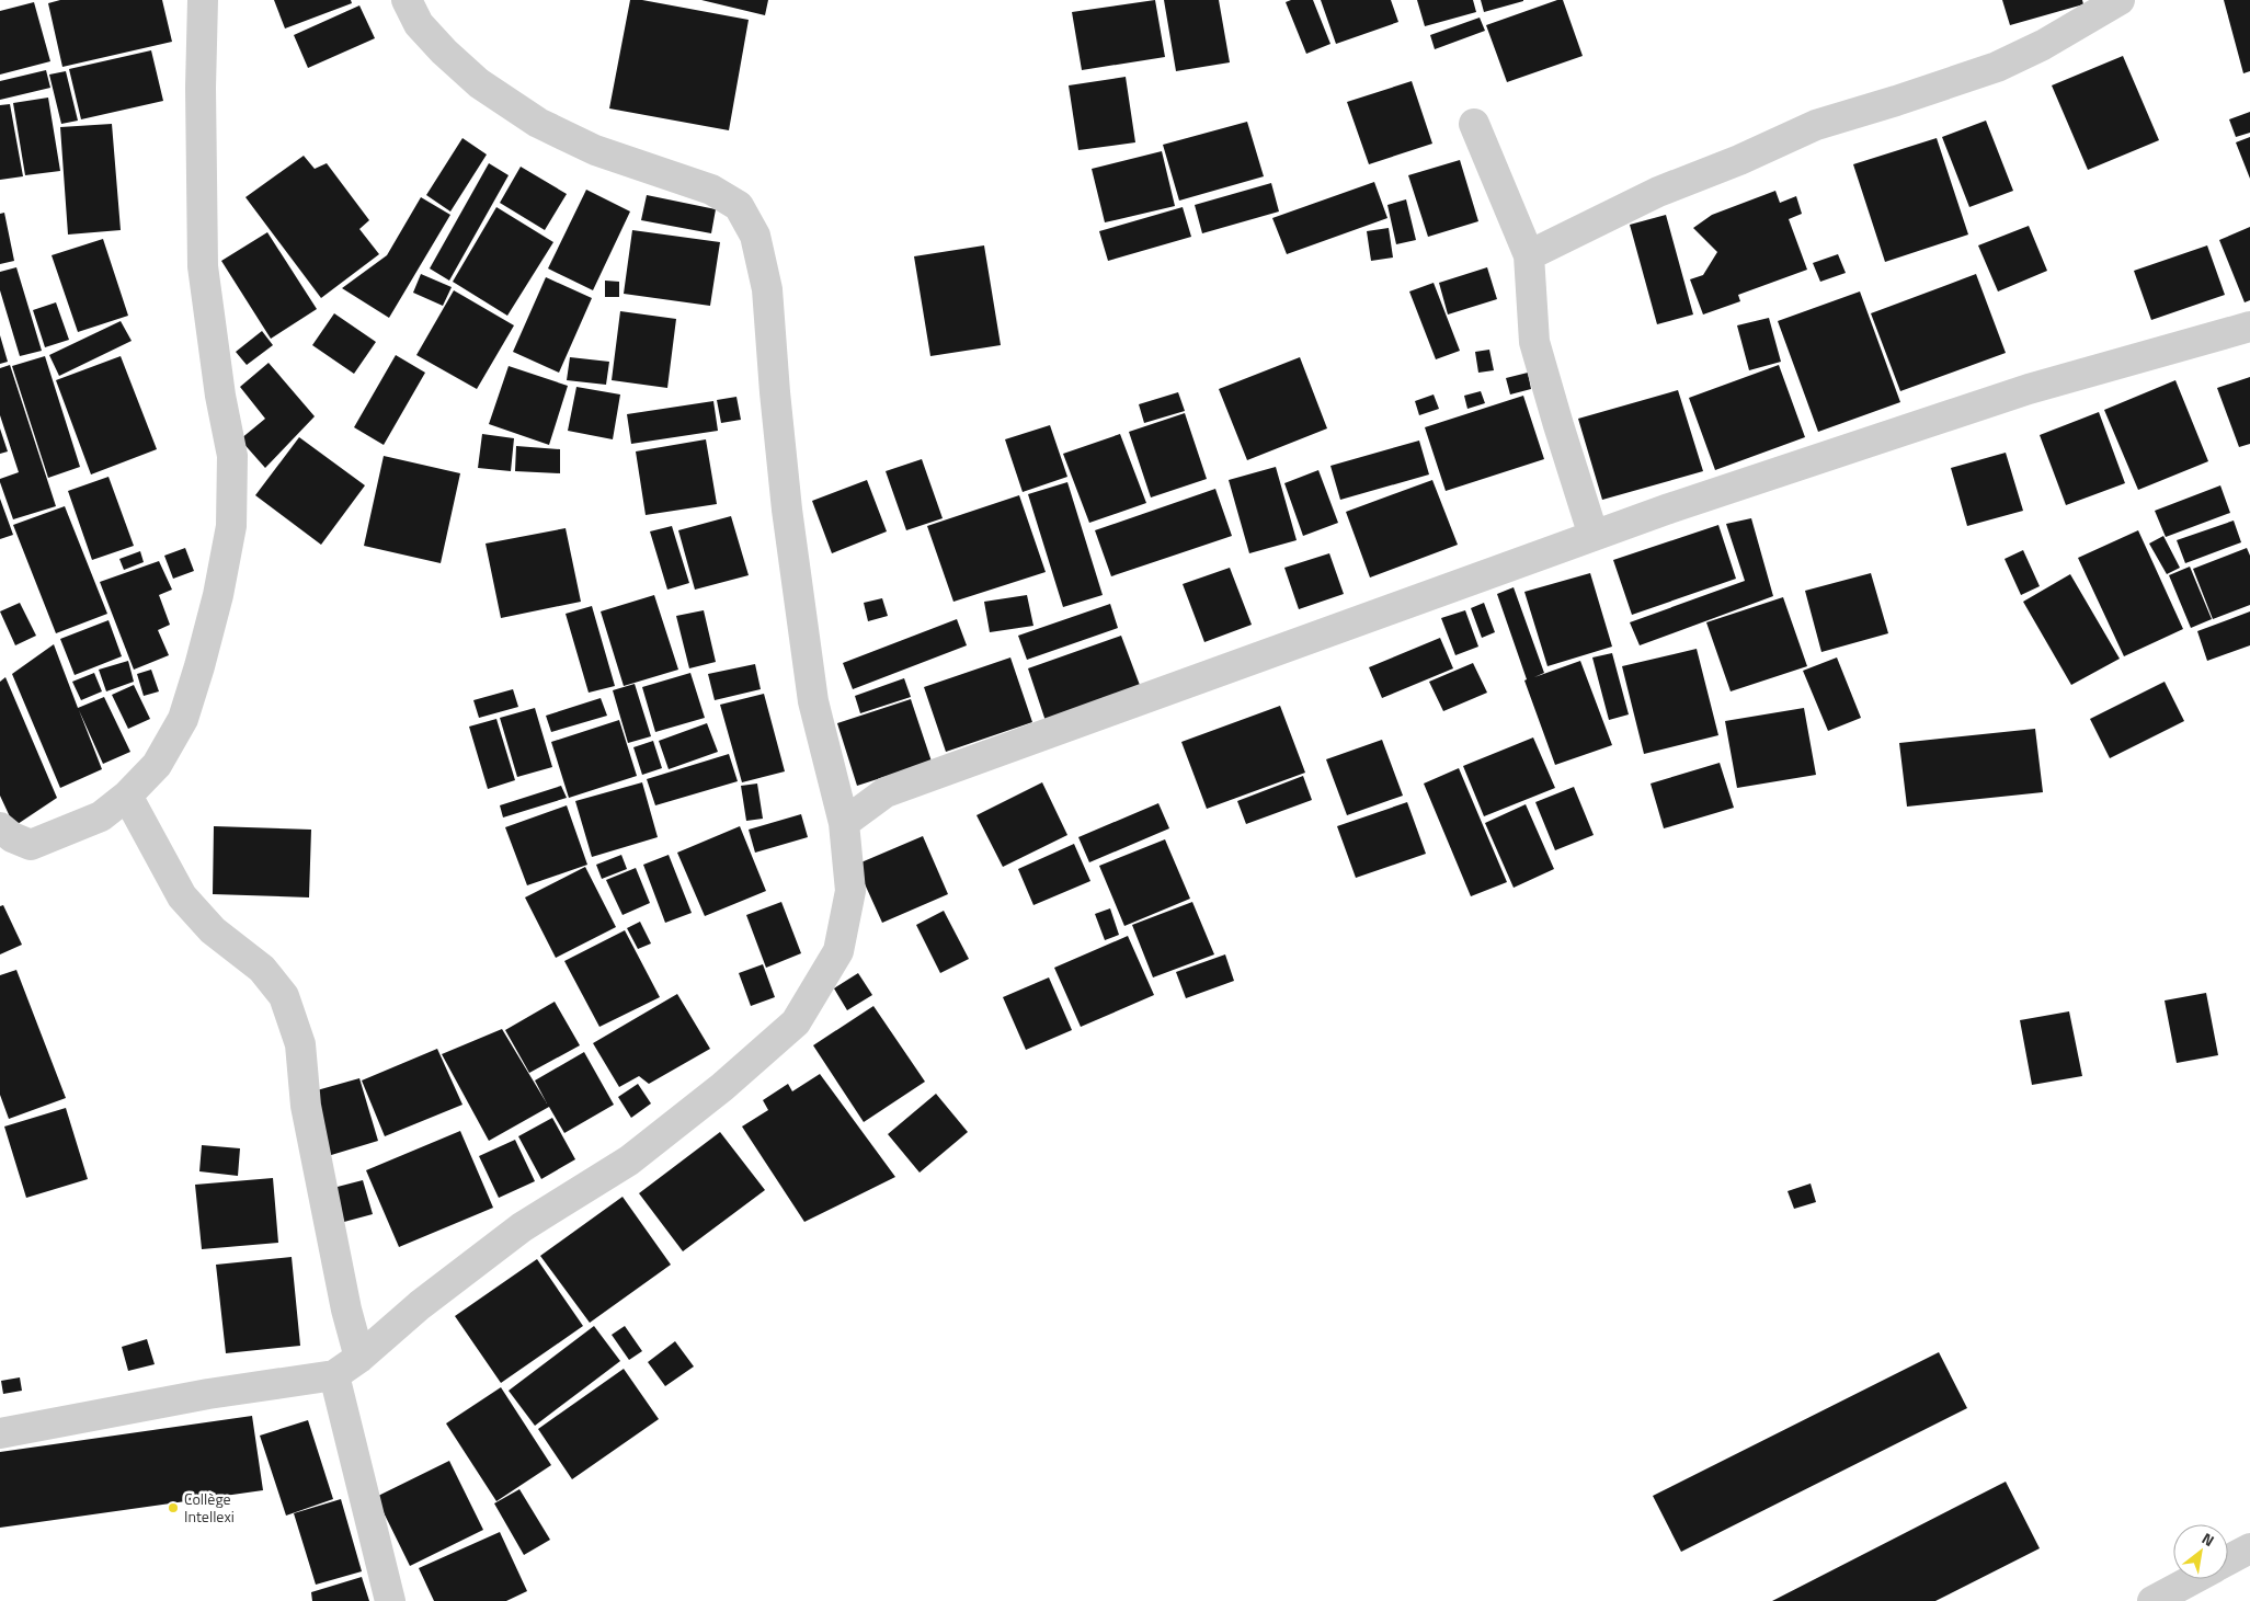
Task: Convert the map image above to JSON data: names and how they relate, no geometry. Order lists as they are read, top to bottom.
{
  "places": ["Collège Intellexi"],
  "north": "top right"
}
